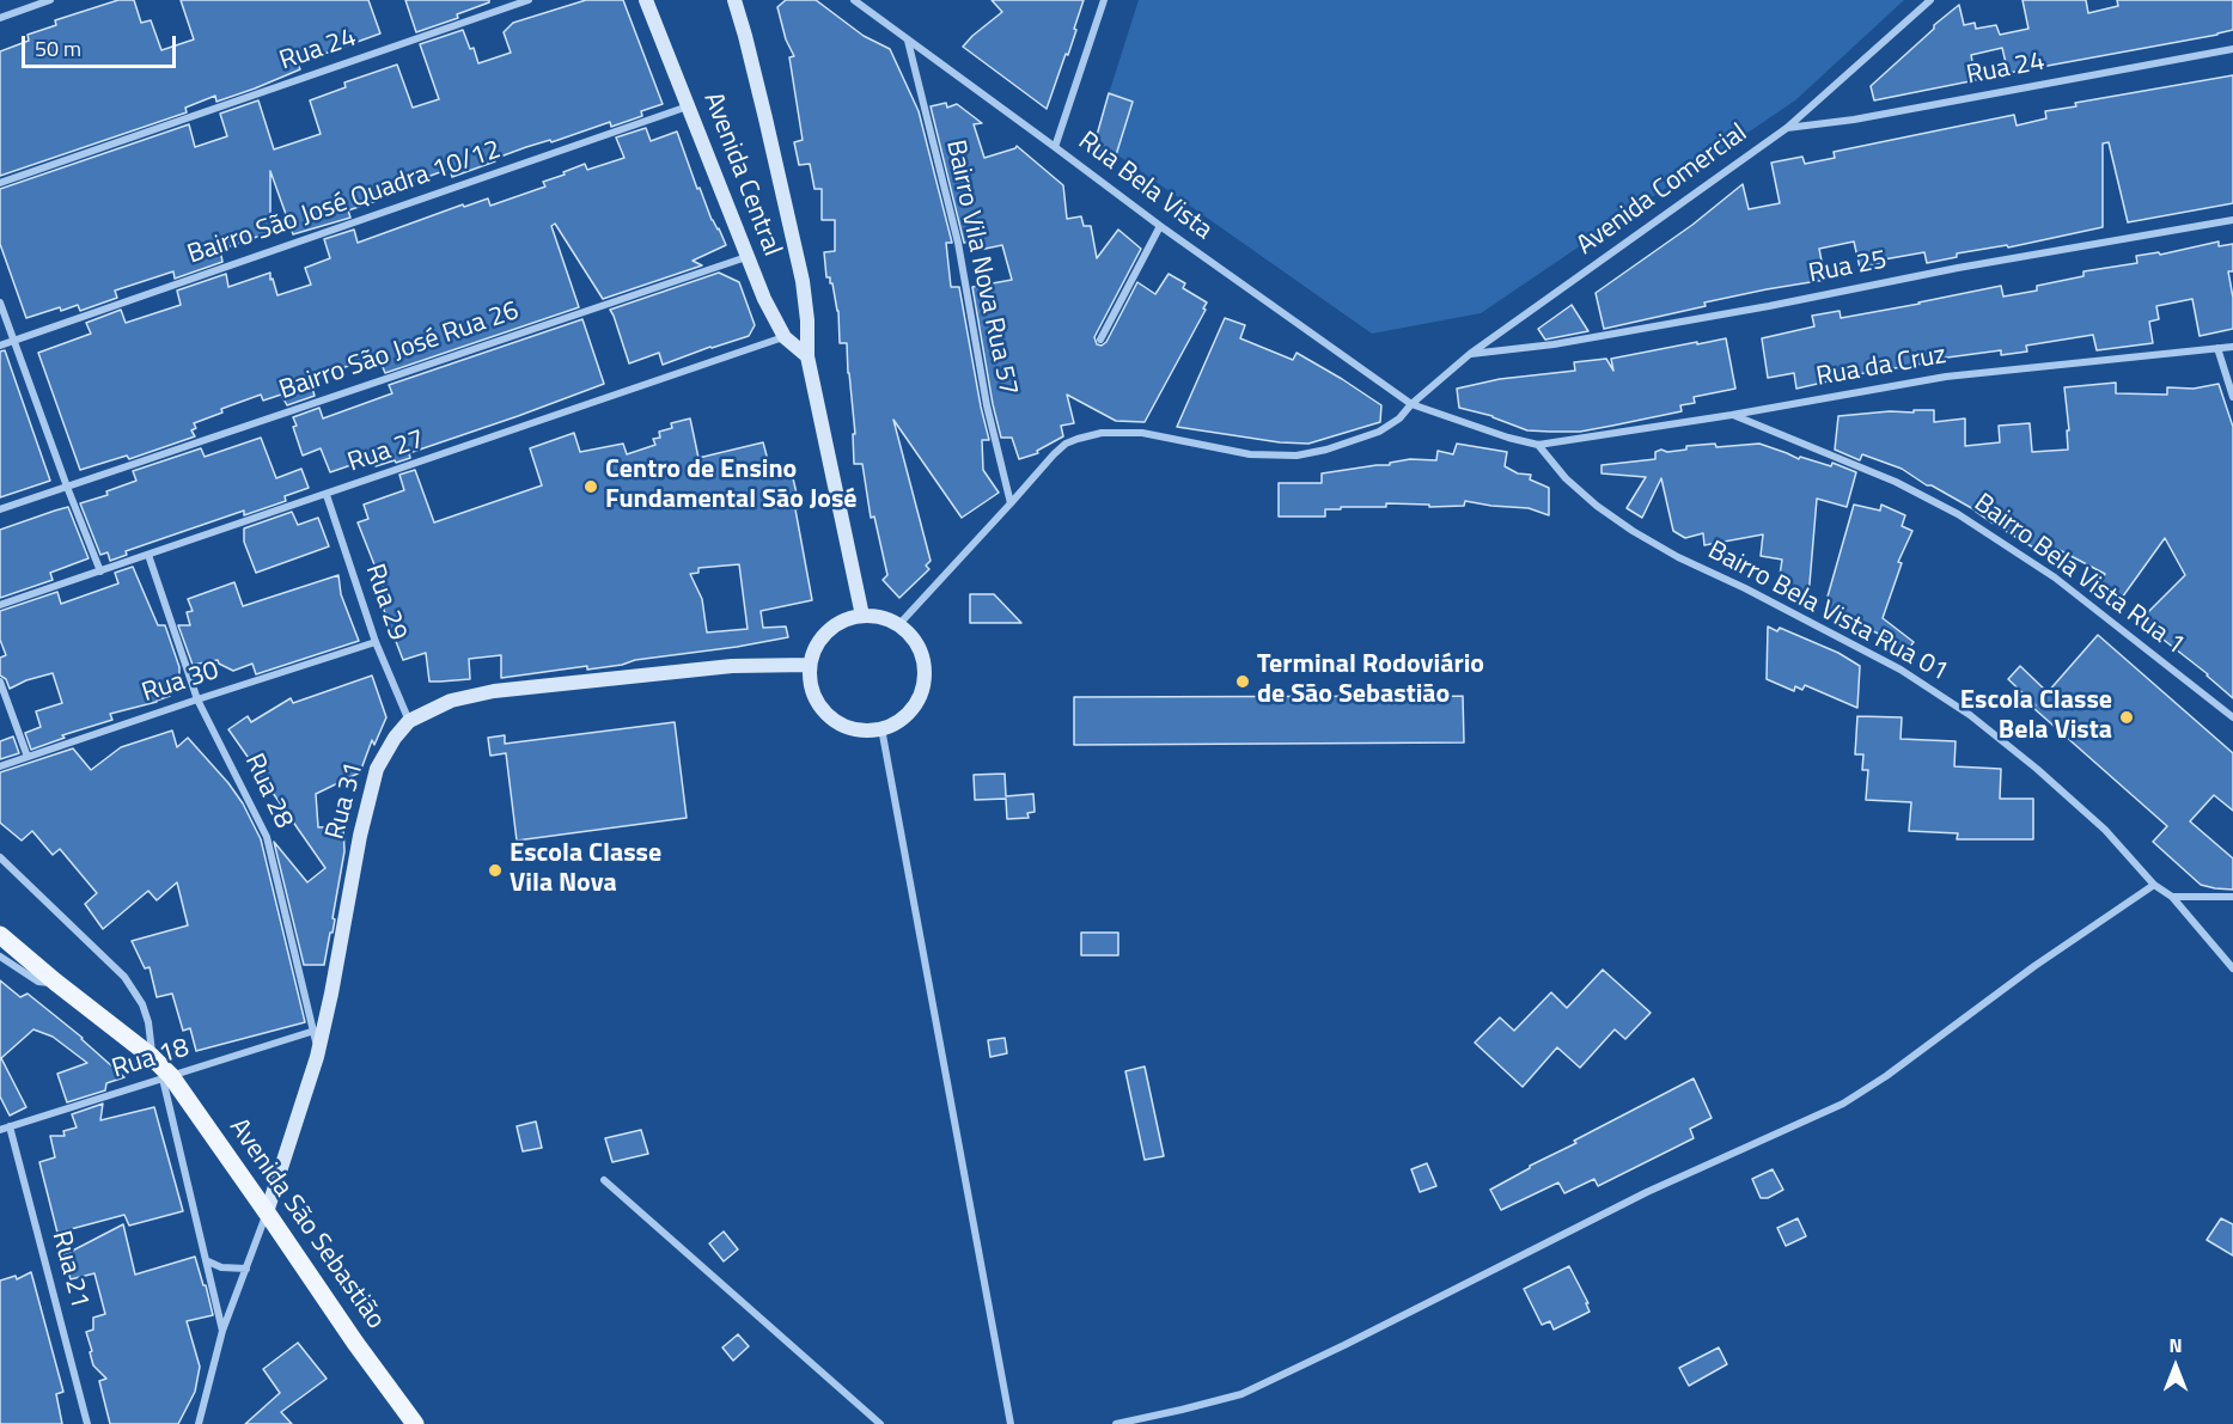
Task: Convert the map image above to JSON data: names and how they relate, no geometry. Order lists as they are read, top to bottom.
{
  "streets": {
    "main road": ["Avenida São Sebastião"],
    "street": [
      "Rua 24",
      "Avenida Central",
      "Rua Bela Vista",
      "Avenida Comercial",
      "Bairro São José Quadra 10/12",
      "Bairro Vila Nova Rua 57",
      "Rua 25",
      "Bairro São José Rua 26",
      "Rua da Cruz",
      "Rua 27",
      "Bairro Bela Vista Rua 1",
      "Rua 29",
      "Bairro Bela Vista Rua 01",
      "Rua 30",
      "Rua 28",
      "Rua 31",
      "Rua 18",
      "Rua 21"
    ]
  },
  "crossings": [
    ["Rua 24", "Avenida Comercial"],
    ["Avenida Central", "Avenida Comercial"],
    ["Avenida Central", "Bairro São José Quadra 10/12"],
    ["Avenida Central", "Bairro São José Rua 26"],
    ["Avenida Central", "Rua 27"],
    ["Avenida Central", "Rua 31"],
    ["Rua Bela Vista", "Avenida Comercial"],
    ["Rua Bela Vista", "Bairro Vila Nova Rua 57"],
    ["Rua Bela Vista", "Rua da Cruz"],
    ["Rua Bela Vista", "Bairro Bela Vista Rua 01"],
    ["Avenida Comercial", "Bairro Vila Nova Rua 57"],
    ["Avenida Comercial", "Rua 25"],
    ["Avenida Comercial", "Rua 31"],
    ["Rua da Cruz", "Bairro Bela Vista Rua 1"],
    ["Rua da Cruz", "Bairro Bela Vista Rua 01"],
    ["Rua 27", "Rua 29"],
    ["Rua 27", "Rua 28"],
    ["Rua 29", "Rua 30"],
    ["Rua 29", "Rua 31"],
    ["Rua 30", "Rua 28"],
    ["Rua 28", "Rua 31"],
    ["Rua 28", "Rua 18"],
    ["Rua 31", "Avenida São Sebastião"],
    ["Rua 18", "Avenida São Sebastião"],
    ["Rua 18", "Rua 21"]
  ],
  "places": [
    "Centro de Ensino Fundamental São José",
    "Terminal Rodoviário de São Sebastião",
    "Escola Classe Bela Vista",
    "Escola Classe Vila Nova"
  ],
  "scale_bar": "50 m",
  "north": "top"
}
